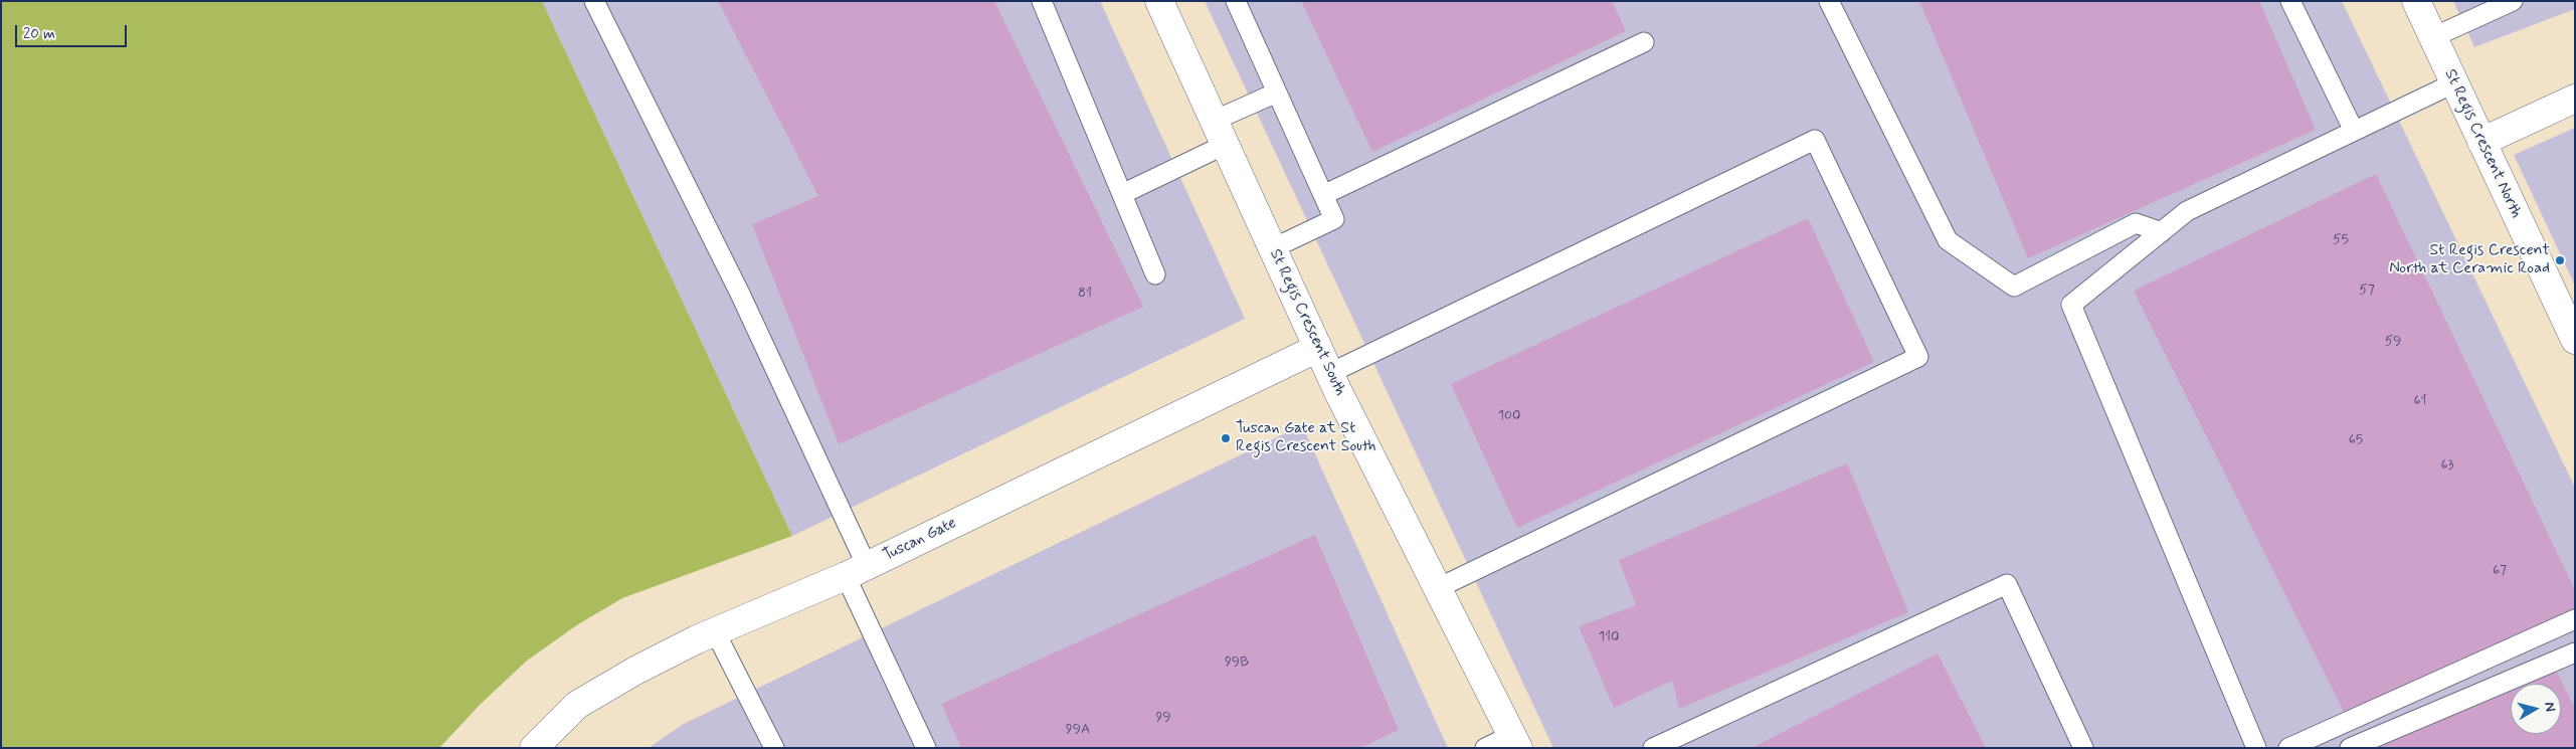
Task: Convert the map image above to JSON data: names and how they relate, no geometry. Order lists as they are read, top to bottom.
{
  "streets": {
    "street": ["St Regis Crescent North", "St Regis Crescent South", "Tuscan Gate"]
  },
  "crossings": [
    ["St Regis Crescent South", "Tuscan Gate"]
  ],
  "places": ["St Regis Crescent North at Ceramic Road", "Tuscan Gate at St Regis Crescent South"],
  "house_numbers": [
    "55",
    "57",
    "81",
    "59",
    "61",
    "100",
    "65",
    "63",
    "67",
    "110",
    "99B",
    "99",
    "99A"
  ],
  "scale_bar": "20 m",
  "north": "right"
}
